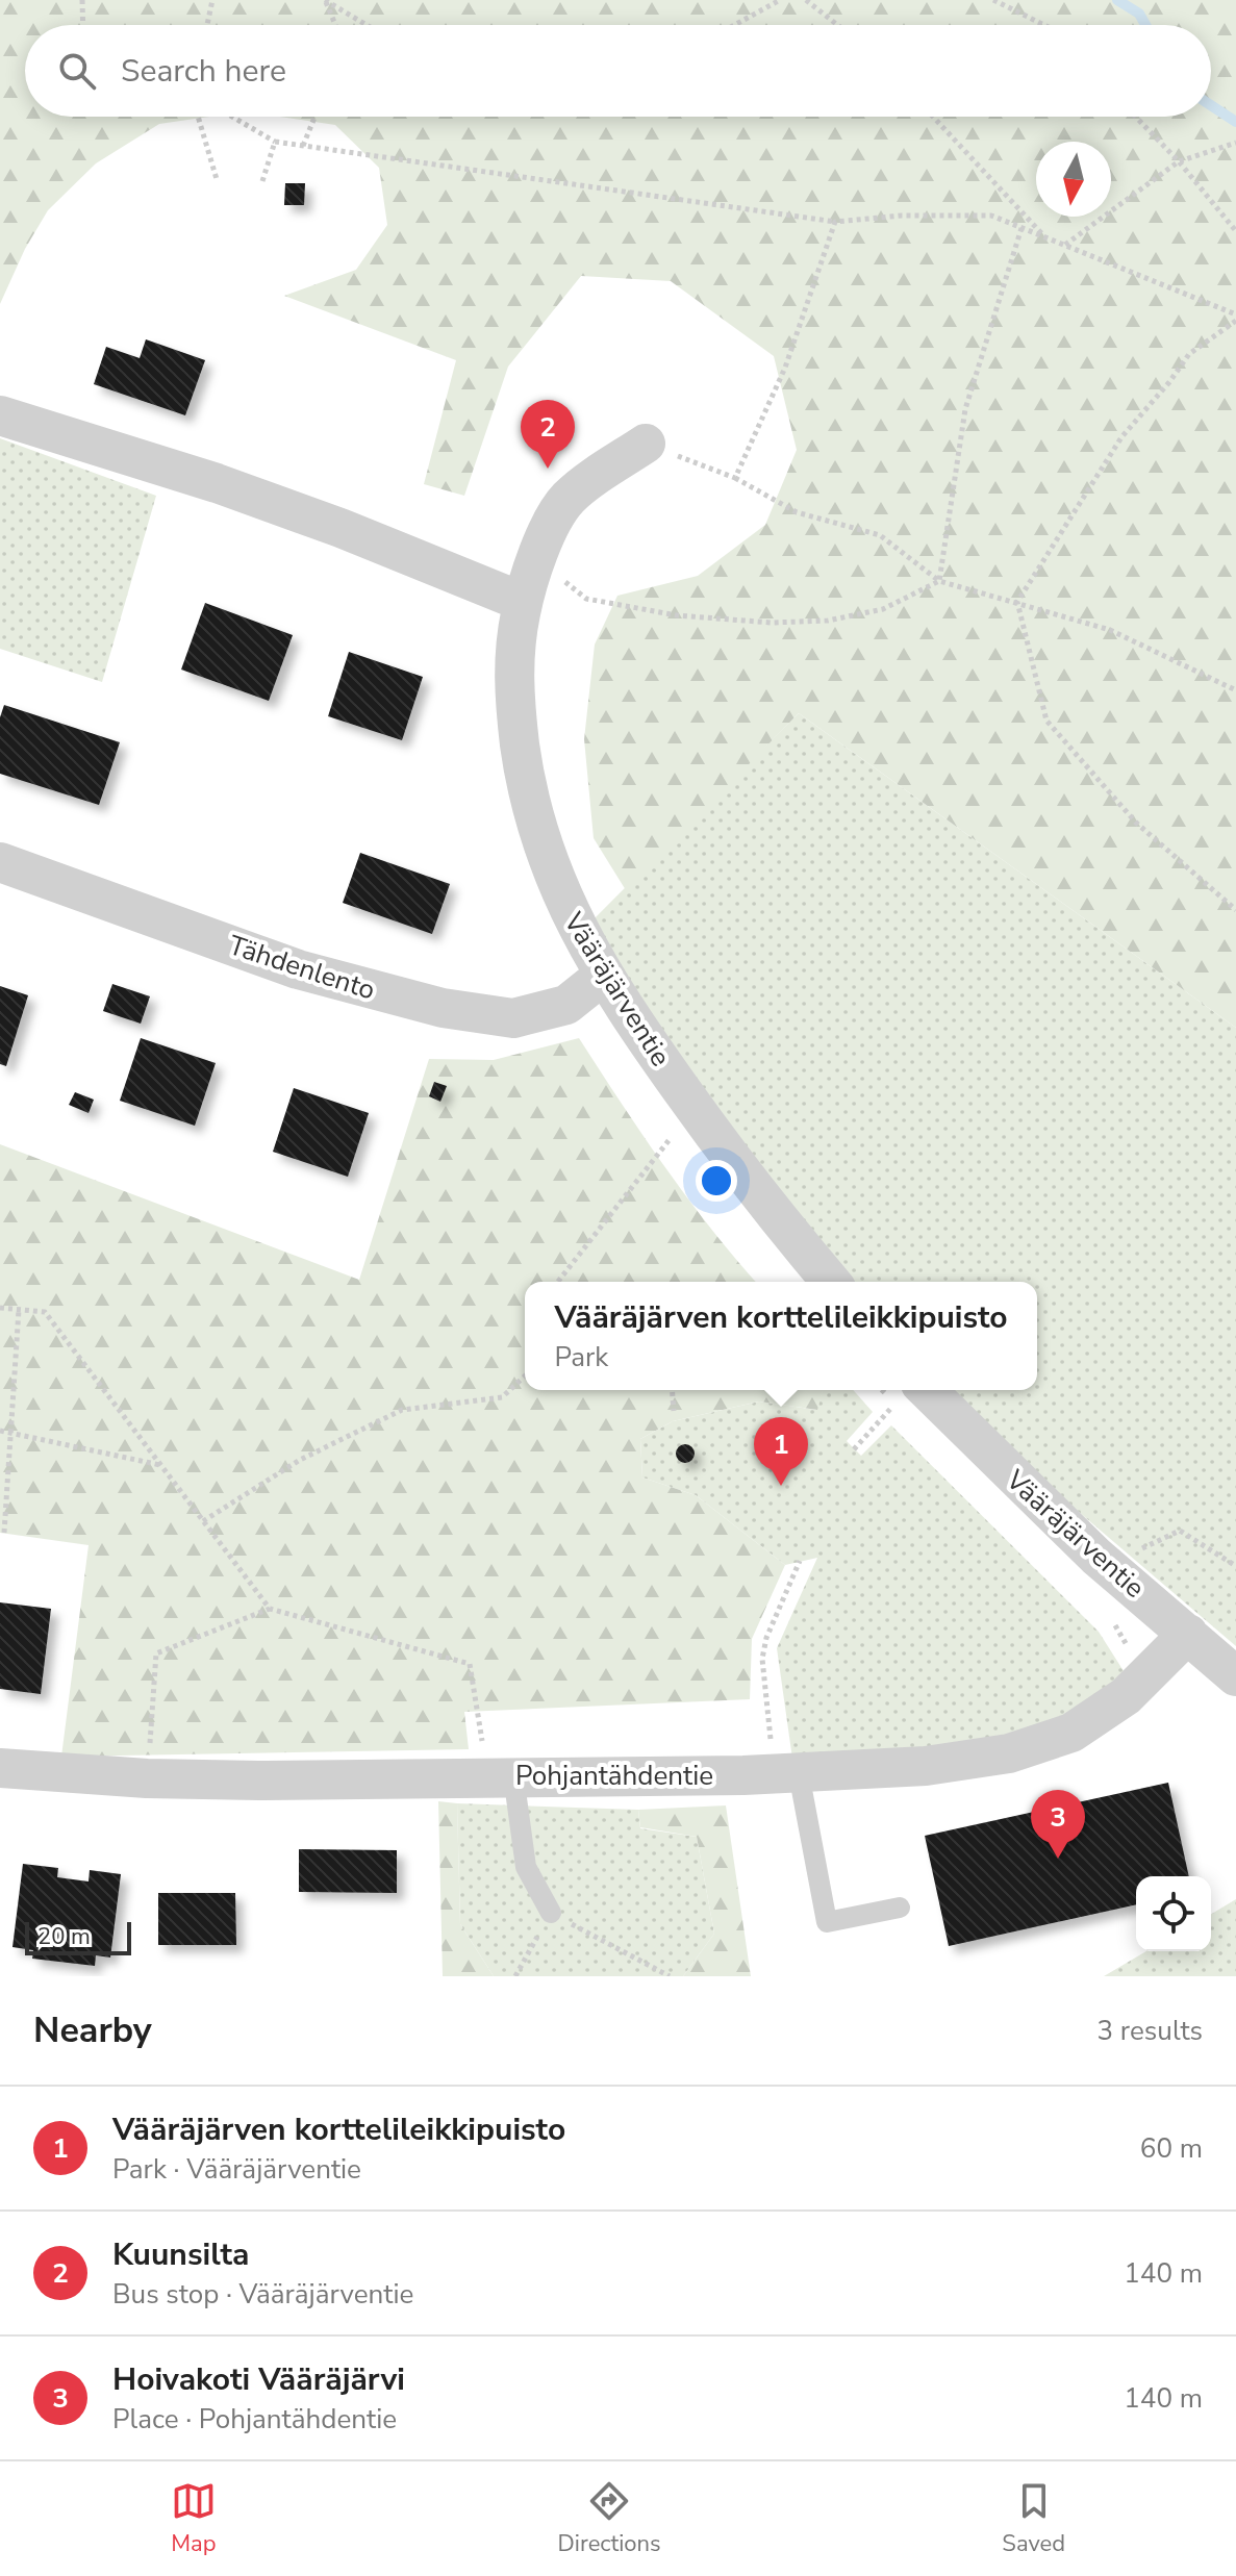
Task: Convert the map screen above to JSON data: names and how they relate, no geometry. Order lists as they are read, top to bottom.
{
  "streets": {
    "street": ["Tähdenlento", "Vääräjärventie", "Pohjantähdentie"]
  },
  "crossings": [
    ["Tähdenlento", "Vääräjärventie"],
    ["Vääräjärventie", "Pohjantähdentie"]
  ],
  "scale_bar": "20 m",
  "north": "bottom",
  "page": {
    "search": "Search here",
    "pins": ["2", "1", "3"],
    "popup": ["Vääräjärven korttelileikkipuisto", "Park"],
    "scale": "20 m",
    "heading": ["Nearby", "3 results"],
    "list": [
      {
        "mark": "1",
        "name": "Vääräjärven korttelileikkipuisto",
        "note": "Park · Vääräjärventie",
        "value": "60 m"
      },
      {
        "mark": "2",
        "name": "Kuunsilta",
        "note": "Bus stop · Vääräjärventie",
        "value": "140 m"
      },
      {
        "mark": "3",
        "name": "Hoivakoti Vääräjärvi",
        "note": "Place · Pohjantähdentie",
        "value": "140 m"
      }
    ],
    "nav": ["Map", "Directions", "Saved"]
  }
}
